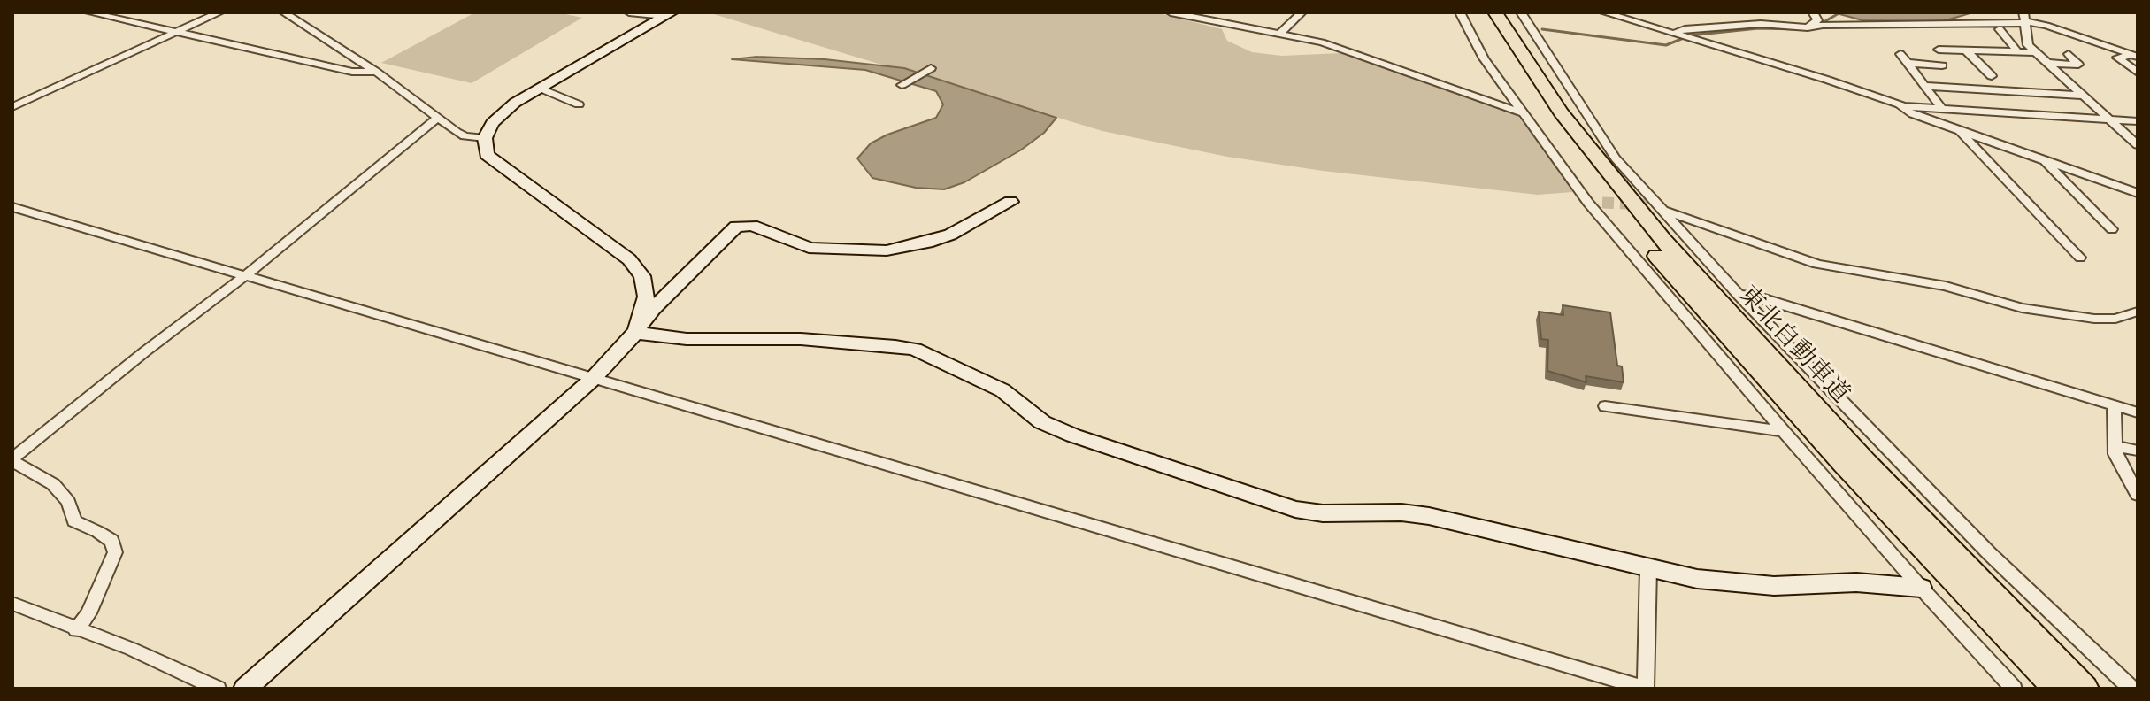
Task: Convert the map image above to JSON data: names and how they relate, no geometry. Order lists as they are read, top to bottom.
{
  "streets": {
    "highway": ["東北自動車道"]
  }
}
